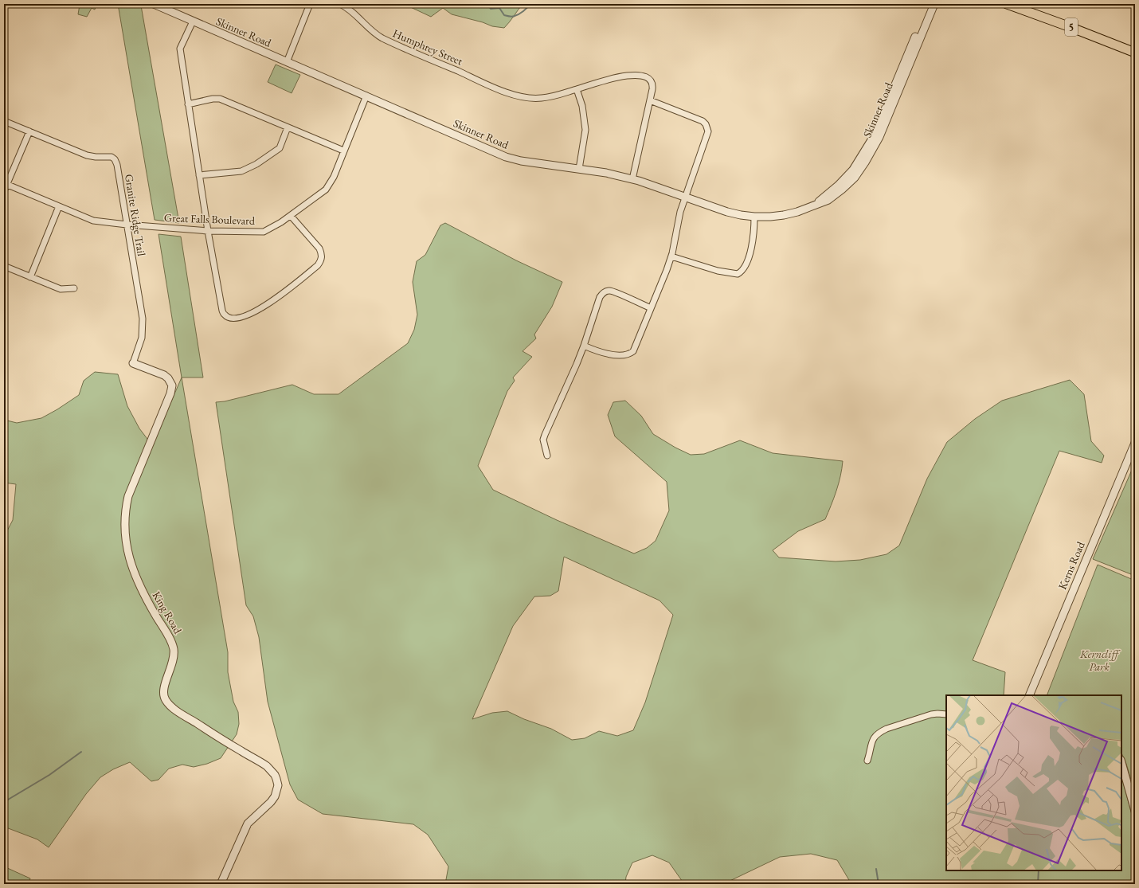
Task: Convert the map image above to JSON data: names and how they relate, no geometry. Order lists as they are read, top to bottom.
{
  "streets": {
    "main road": ["5"],
    "street": [
      "Skinner Road",
      "Humphrey Street",
      "Granite Ridge Trail",
      "Great Falls Boulevard",
      "Kerns Road",
      "King Road"
    ]
  },
  "crossings": [
    ["Skinner Road", "Great Falls Boulevard"],
    ["Granite Ridge Trail", "Great Falls Boulevard"],
    ["Granite Ridge Trail", "King Road"]
  ],
  "parks": ["Kerncliff Park"]
}
